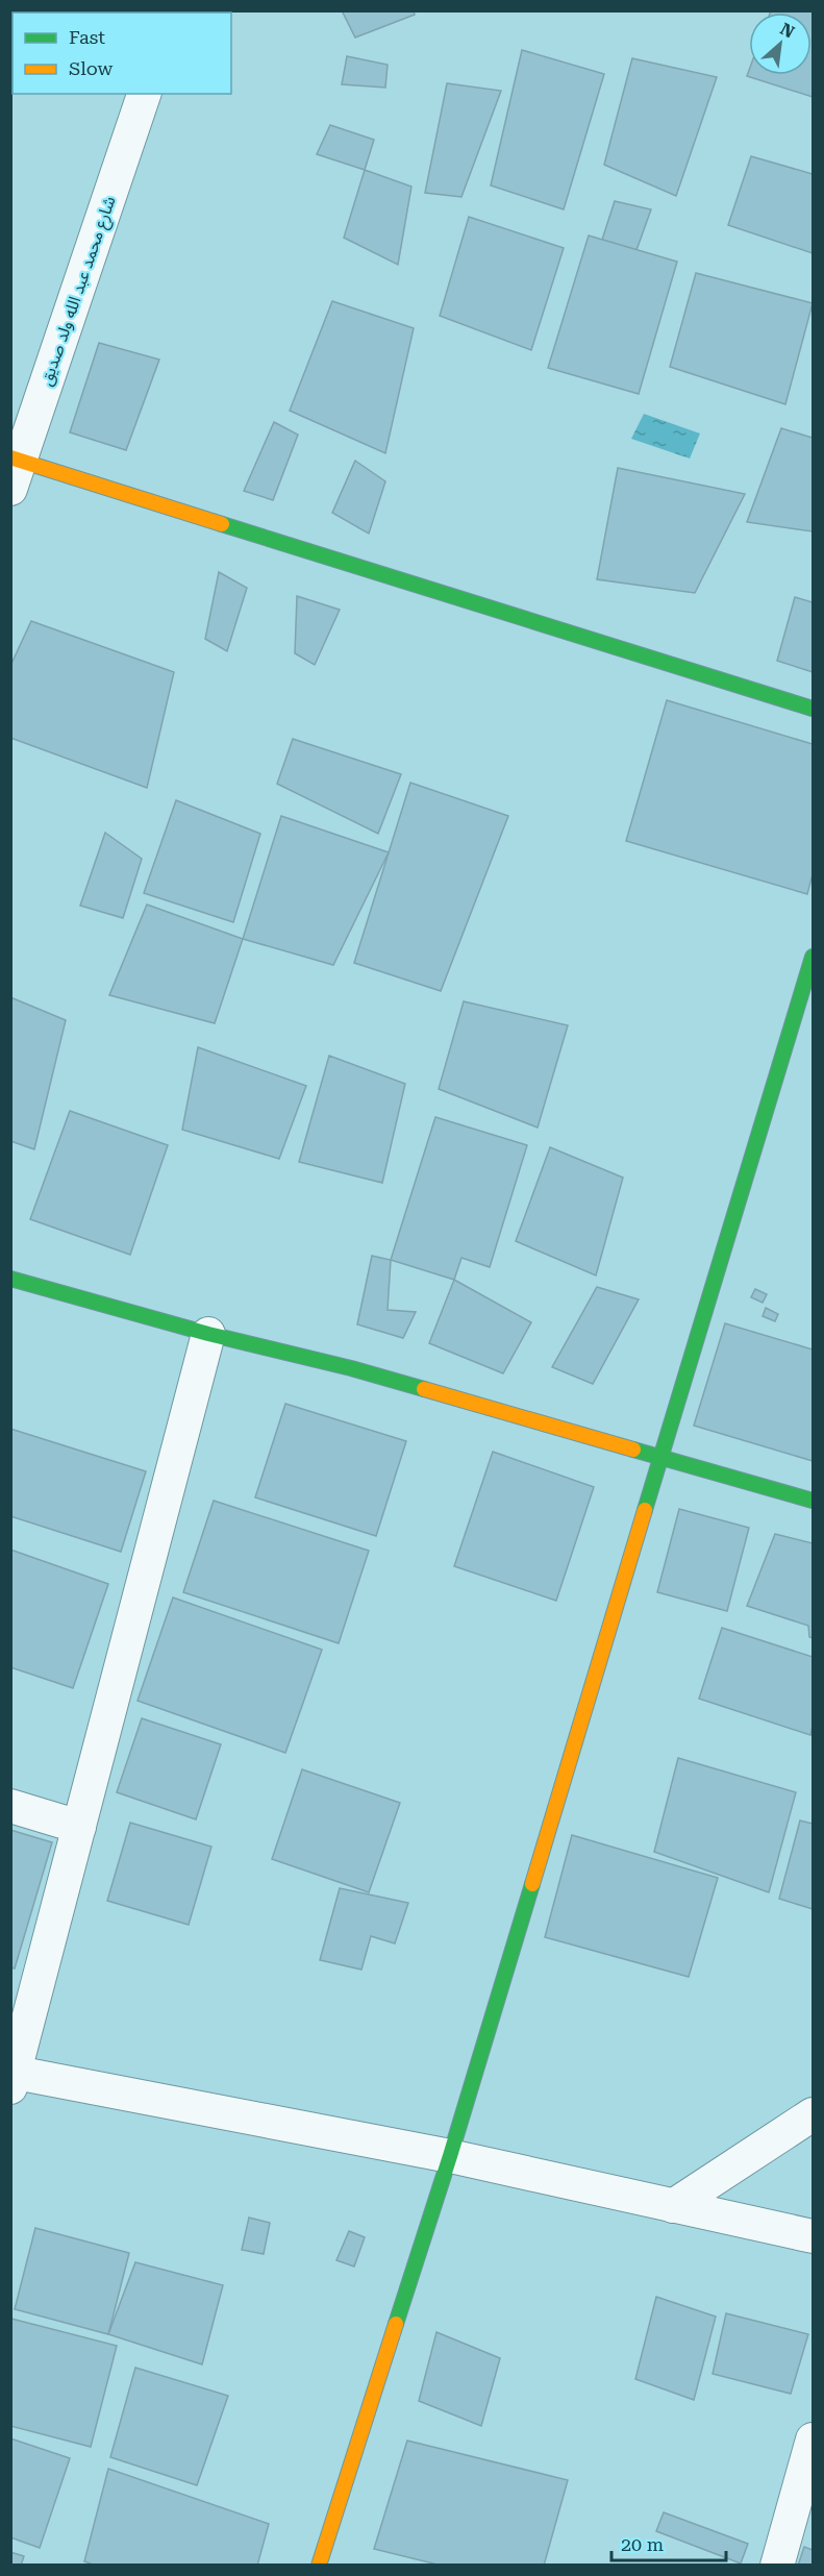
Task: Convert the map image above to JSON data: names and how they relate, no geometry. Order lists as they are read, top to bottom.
{
  "streets": {
    "street": ["شارع محمد عبد الله ولد صديق"]
  },
  "legend": ["Fast", "Slow"],
  "scale_bar": "20 m",
  "north": "top right"
}
